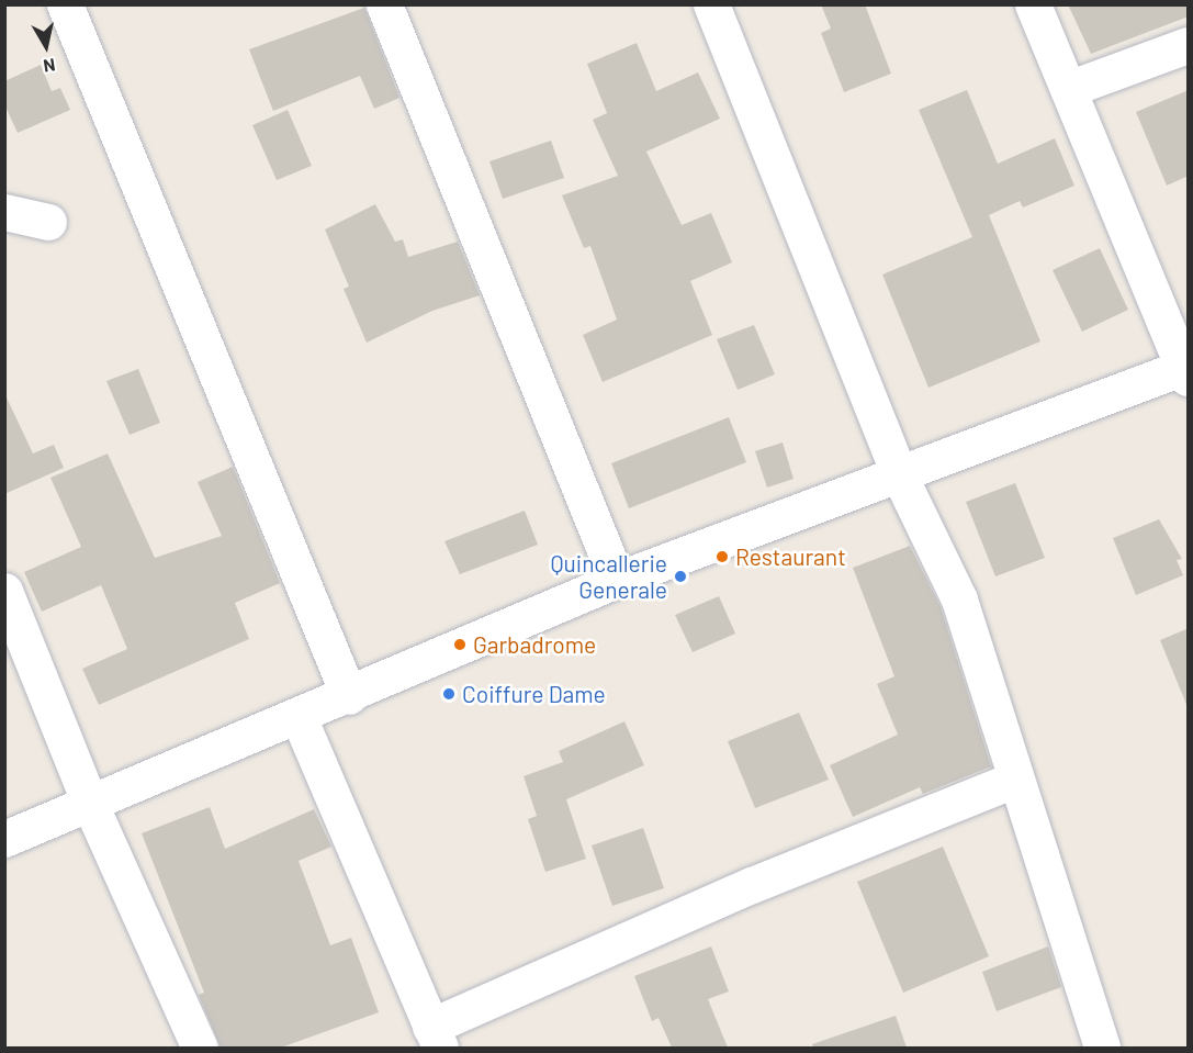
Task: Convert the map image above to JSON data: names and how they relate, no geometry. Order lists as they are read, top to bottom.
{
  "places": [
    "Restaurant",
    "Quincallerie Generale",
    "Garbadrome",
    "Coiffure Dame"
  ],
  "north": "bottom"
}
